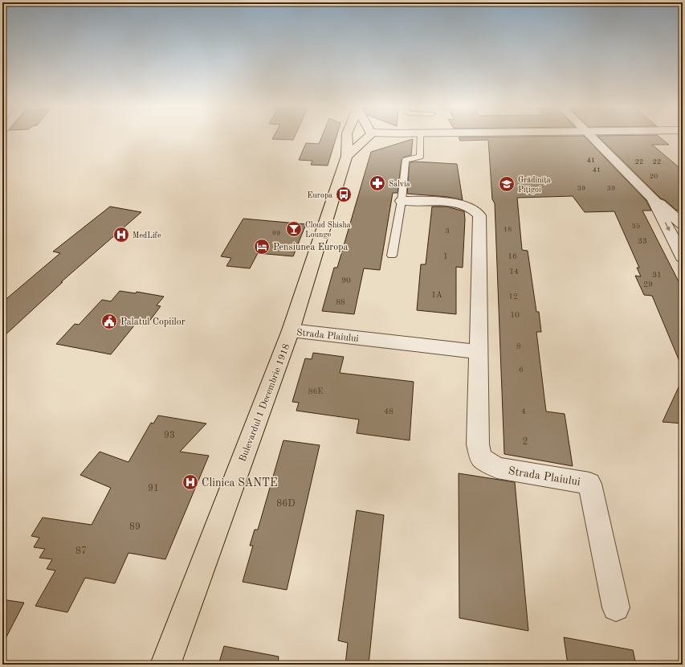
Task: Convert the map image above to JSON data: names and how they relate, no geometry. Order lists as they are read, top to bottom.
{
  "streets": {
    "main road": ["Bulevardul 1 Decembrie 1918"],
    "street": ["Strada Plaiului"]
  },
  "crossings": [
    ["Strada Plaiului", "Bulevardul 1 Decembrie 1918"]
  ],
  "places": {
    "pharmacy": ["Salvia"],
    "school or university": ["Grădinița Pițigoi"],
    "bus stop": ["Europa"],
    "bar": ["Cloud Shisha Lounge"],
    "hospital": ["MedLife", "Clinica SANTE"],
    "hotel": ["Pensiunea Europa"],
    "public building": ["Palatul Copiilor"]
  },
  "house_numbers": [
    "41",
    "22",
    "22",
    "41",
    "20",
    "39",
    "39",
    "35",
    "18",
    "3",
    "99",
    "33",
    "1",
    "16",
    "14",
    "31",
    "90",
    "29",
    "1A",
    "12",
    "88",
    "10",
    "8",
    "6",
    "86E",
    "48",
    "4",
    "93",
    "2",
    "91",
    "86D",
    "89",
    "87"
  ]
}
